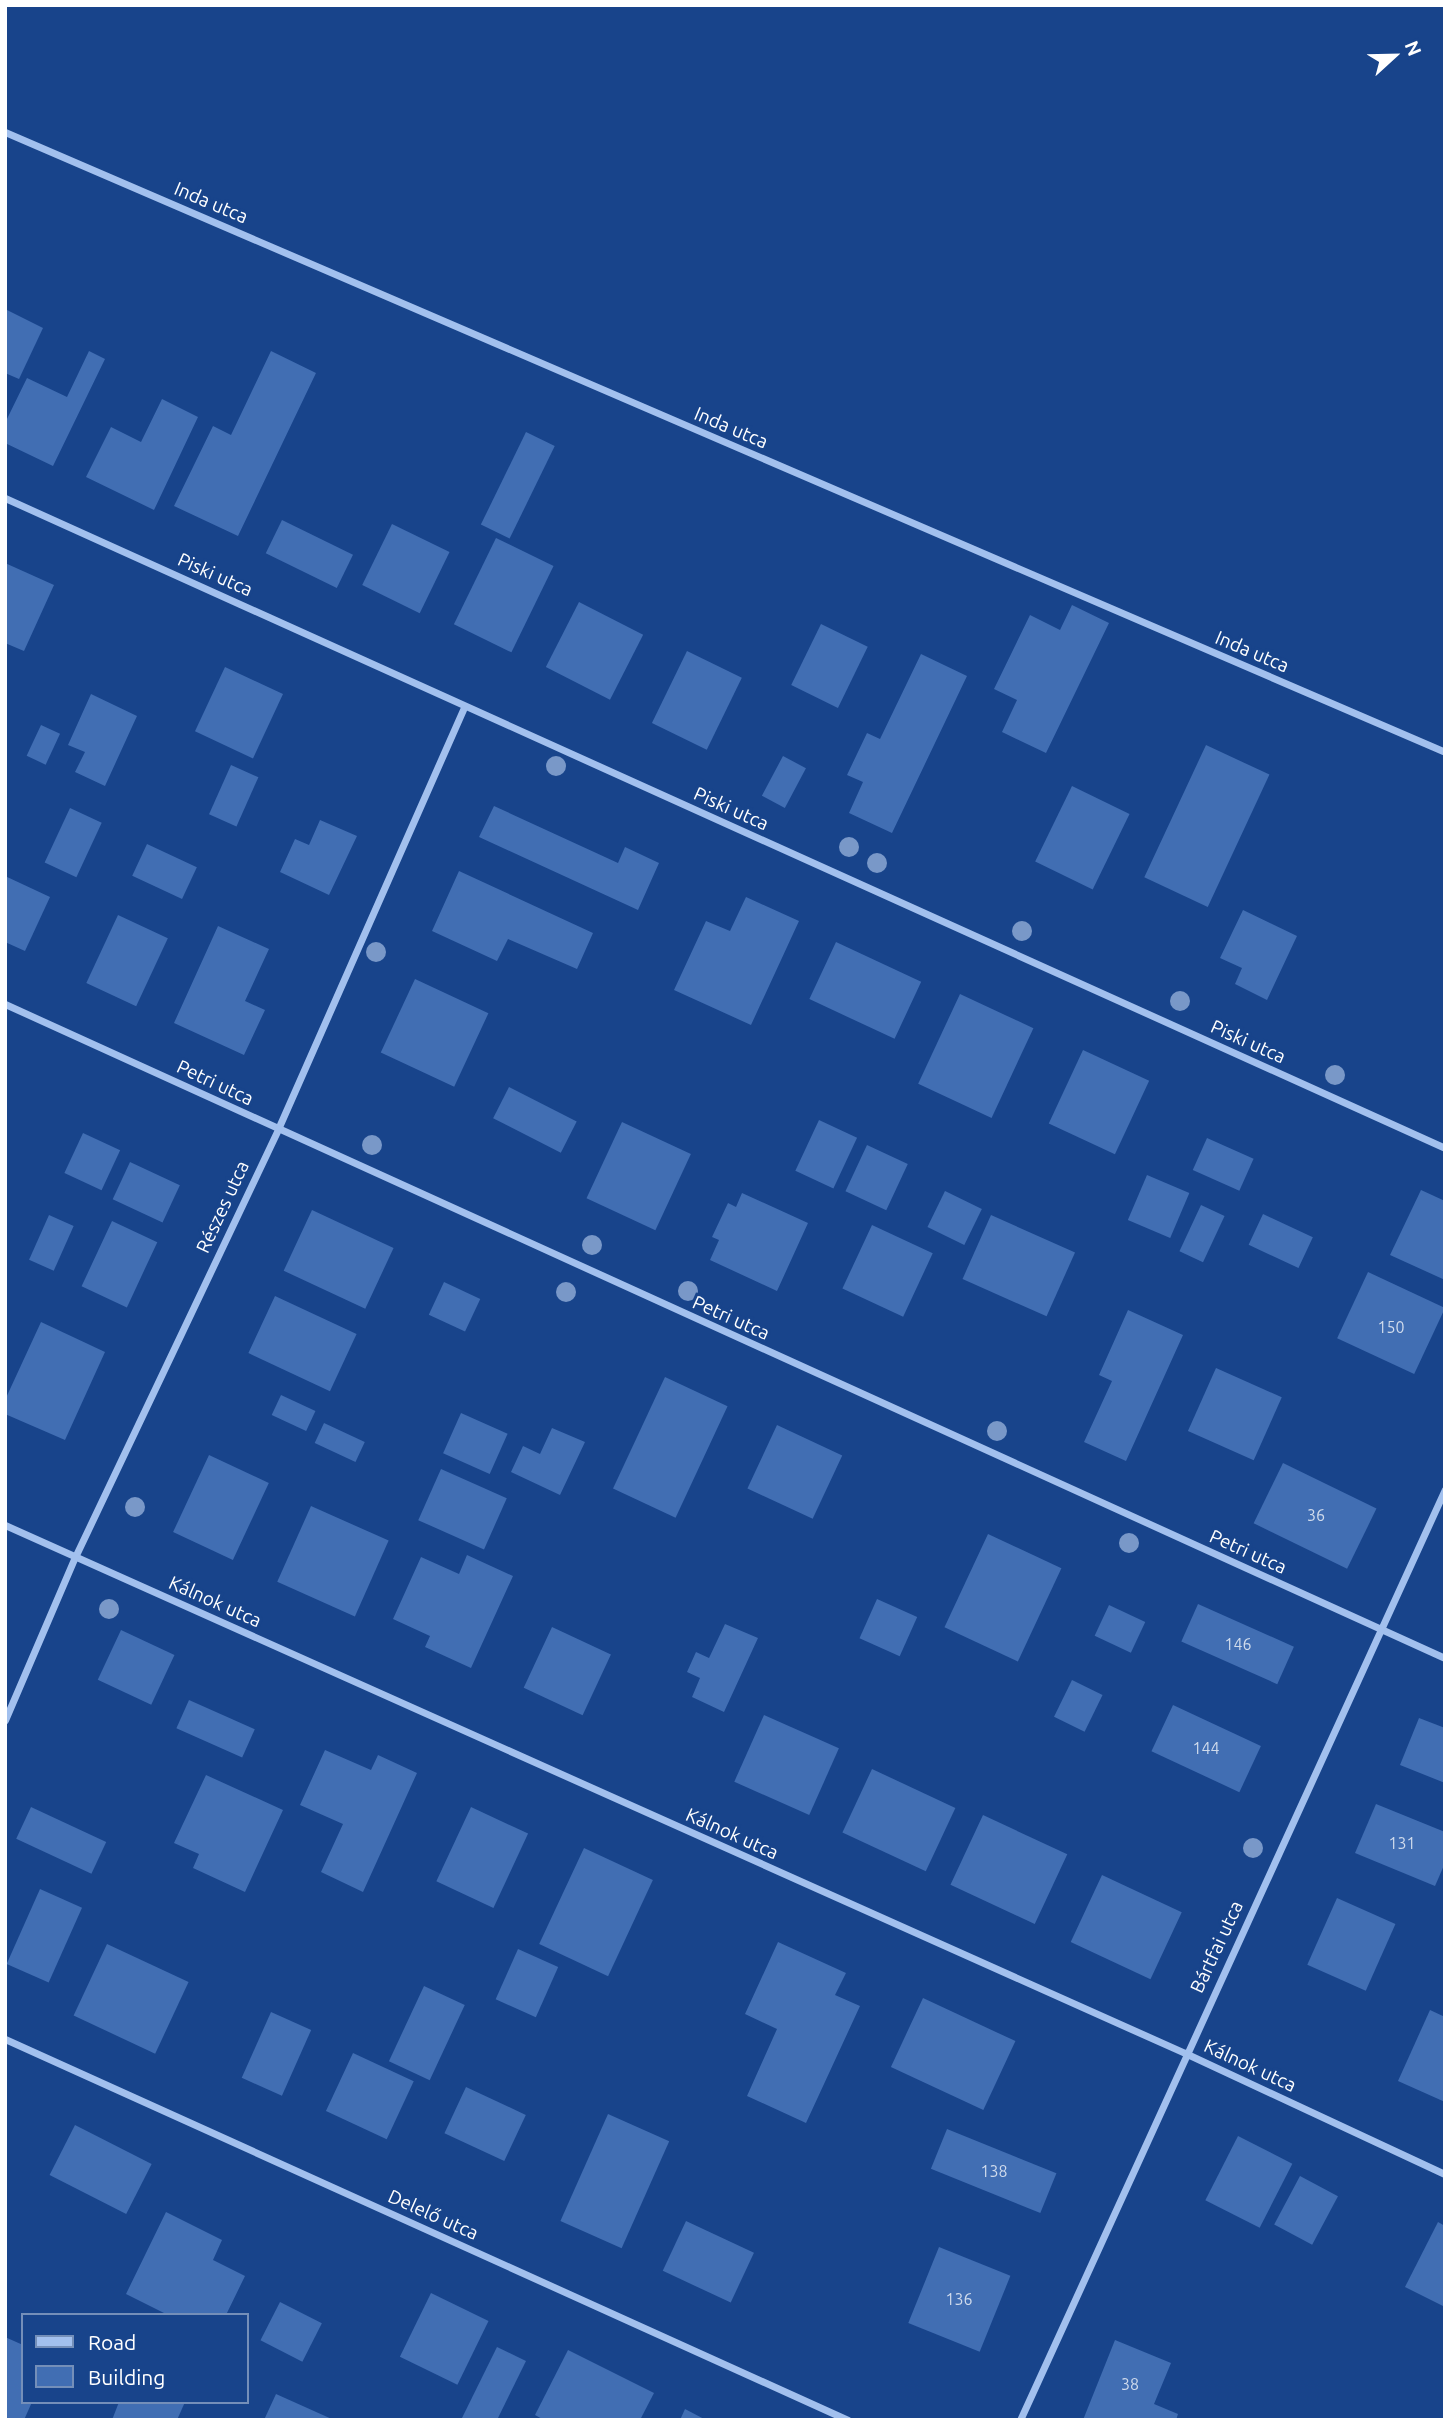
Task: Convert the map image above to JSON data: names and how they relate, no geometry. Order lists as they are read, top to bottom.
{
  "streets": {
    "street": [
      "Inda utca",
      "Piski utca",
      "Petri utca",
      "Részes utca",
      "Kálnok utca",
      "Bártfai utca",
      "Delelő utca"
    ]
  },
  "crossings": [
    ["Piski utca", "Részes utca"],
    ["Petri utca", "Részes utca"],
    ["Petri utca", "Bártfai utca"],
    ["Részes utca", "Kálnok utca"],
    ["Kálnok utca", "Bártfai utca"]
  ],
  "house_numbers": [
    "150",
    "36",
    "146",
    "144",
    "131",
    "138",
    "136",
    "38"
  ],
  "legend": ["Road", "Building"],
  "north": "right"
}
